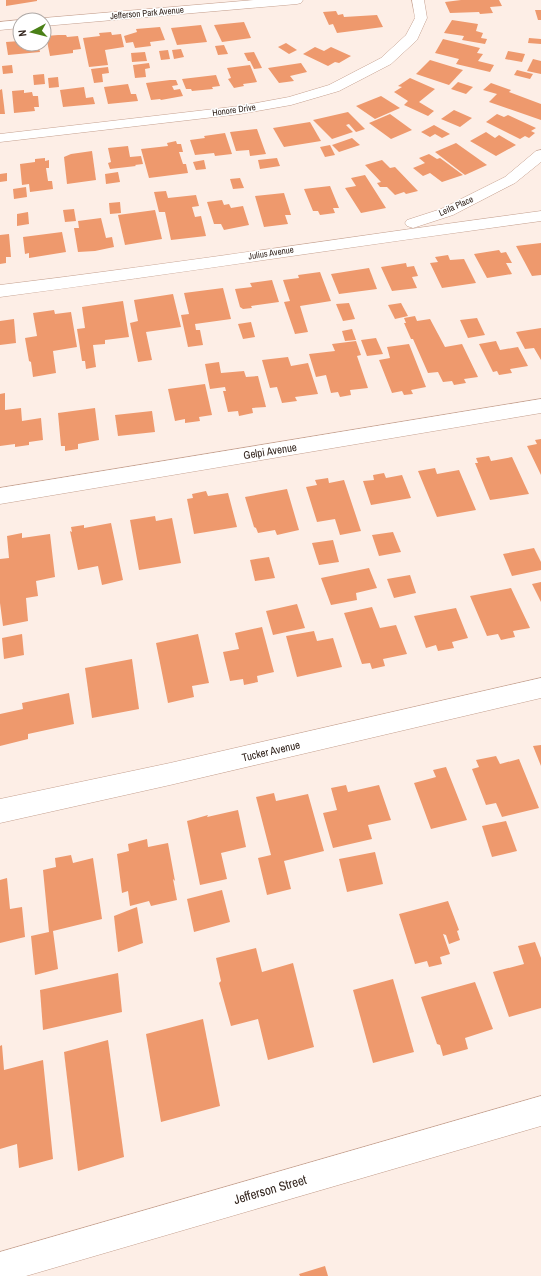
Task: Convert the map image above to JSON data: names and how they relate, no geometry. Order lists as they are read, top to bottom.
{
  "streets": {
    "street": [
      "Jefferson Park Avenue",
      "Honore Drive",
      "Leila Place",
      "Julius Avenue",
      "Gelpi Avenue",
      "Tucker Avenue",
      "Jefferson Street"
    ]
  },
  "crossings": [
    ["Leila Place", "Julius Avenue"]
  ],
  "north": "left"
}
